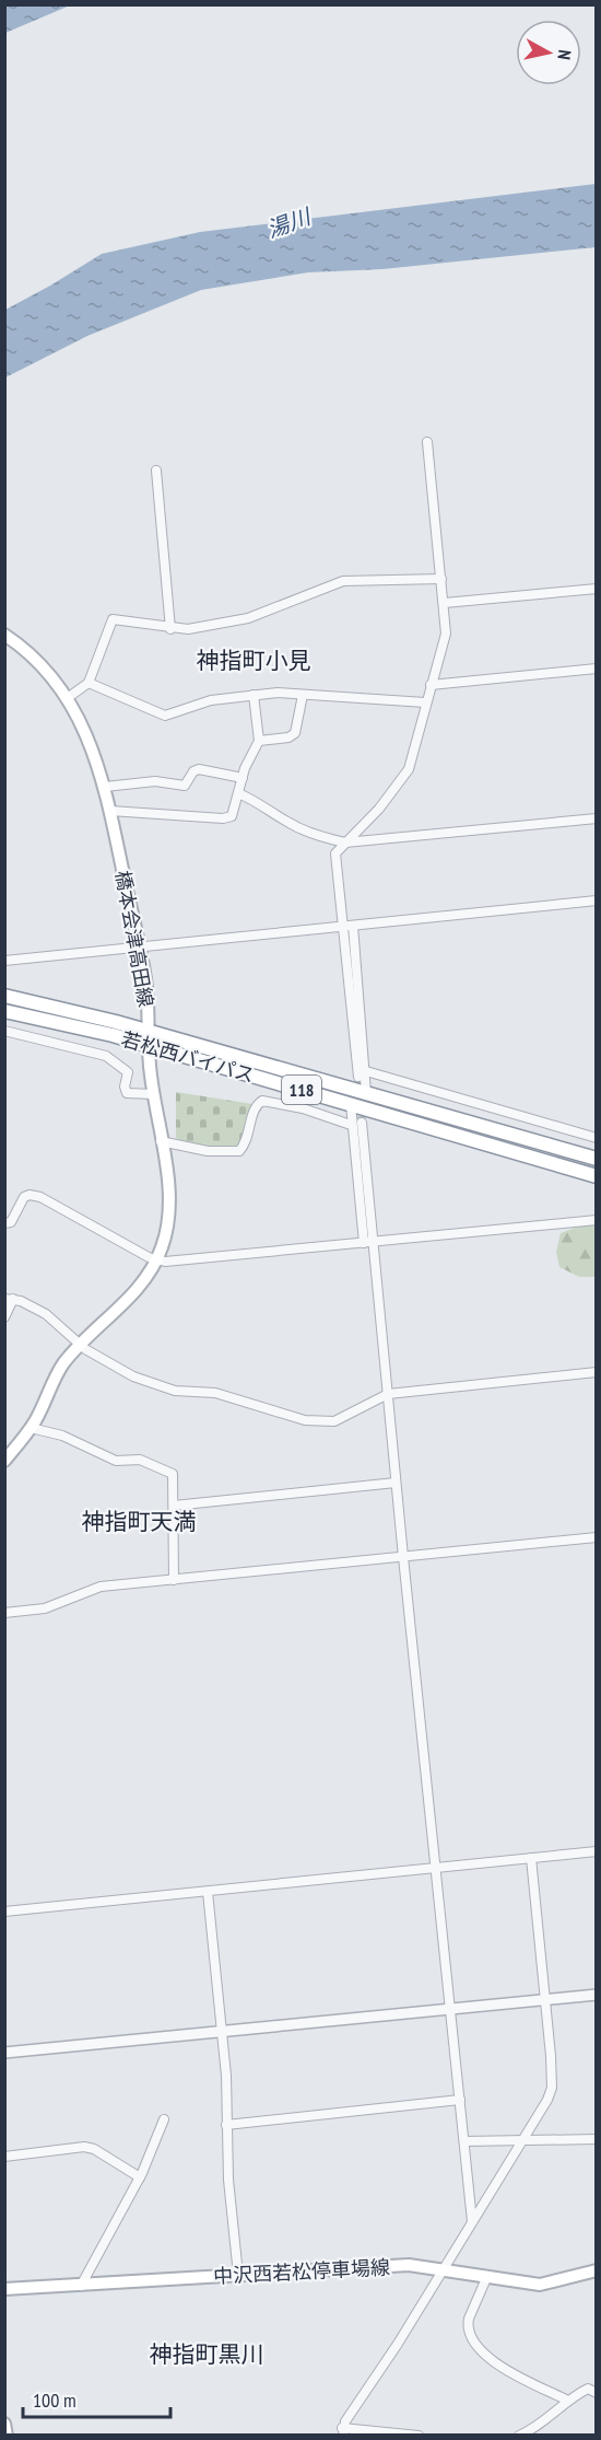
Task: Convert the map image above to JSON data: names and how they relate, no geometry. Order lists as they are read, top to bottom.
{
  "streets": {
    "highway": ["若松西バイパス", "118"],
    "main road": ["橋本会津高田線", "中沢西若松停車場線"]
  },
  "crossings": [
    ["橋本会津高田線", "若松西バイパス"]
  ],
  "districts": ["神指町小見", "神指町天満", "神指町黒川"],
  "water": ["湯川"],
  "scale_bar": "100 m",
  "north": "right"
}
